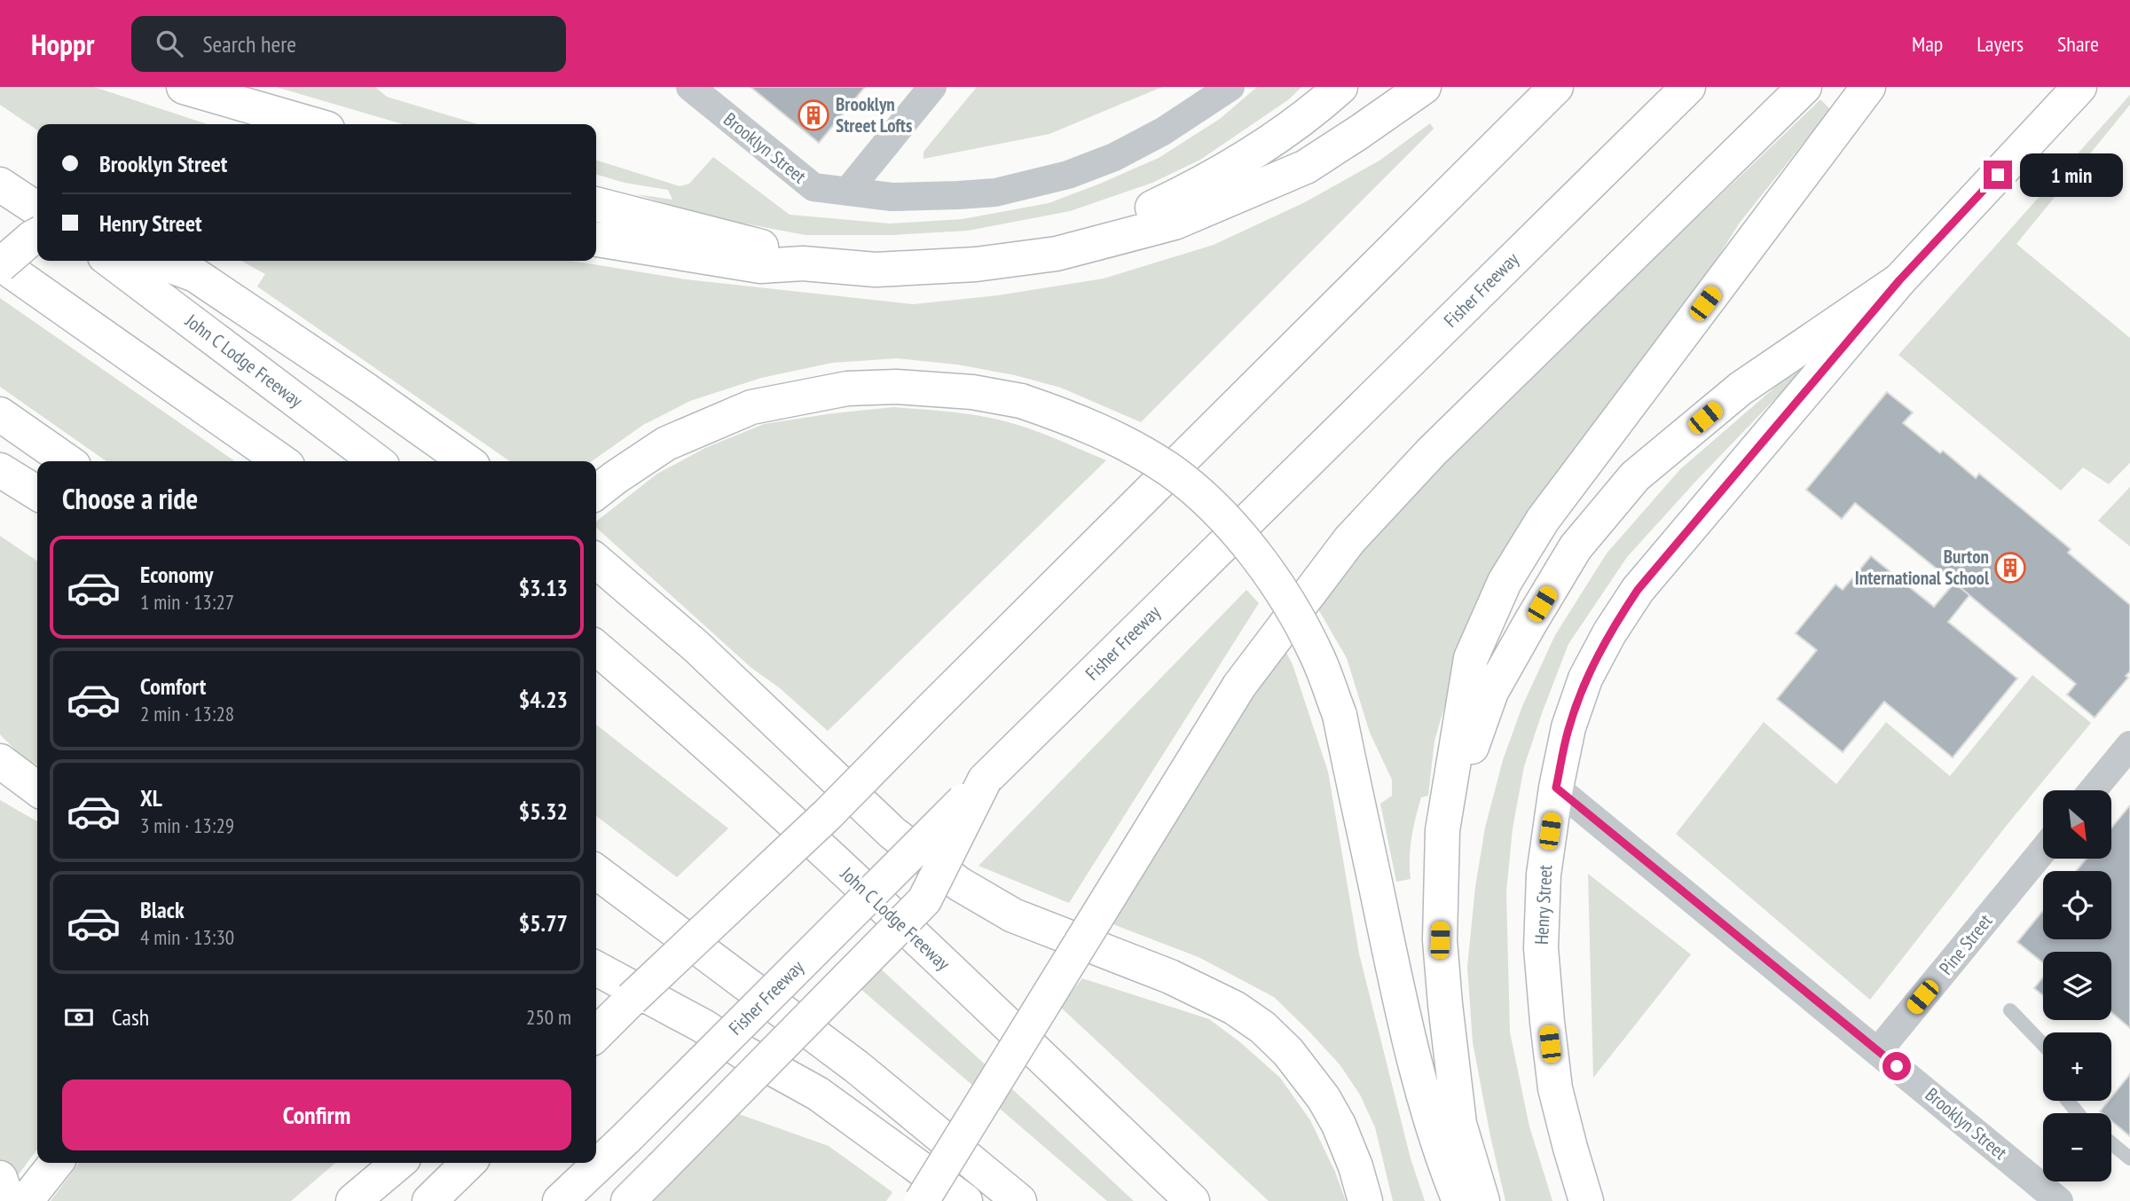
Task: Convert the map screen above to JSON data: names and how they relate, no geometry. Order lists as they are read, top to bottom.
{
  "streets": {
    "main road": ["Fisher Freeway", "John C Lodge Freeway", "Henry Street"],
    "street": ["Brooklyn Street", "Pine Street"]
  },
  "crossings": [
    ["Brooklyn Street", "Henry Street"],
    ["Brooklyn Street", "Pine Street"]
  ],
  "places": {
    "building": ["Brooklyn Street Lofts", "Burton International School"]
  },
  "north": "bottom right",
  "page": {
    "header": "Hoppr",
    "search": "Search here",
    "nav": ["Map", "Layers", "Share"],
    "banner": ["Brooklyn Street", "Henry Street"],
    "bubble": "1 min",
    "heading": "Choose a ride",
    "list": [
      {
        "name": "Economy",
        "note": "1 min · 13:27",
        "value": "$3.13"
      },
      {
        "name": "Comfort",
        "note": "2 min · 13:28",
        "value": "$4.23"
      },
      {
        "name": "XL",
        "note": "3 min · 13:29",
        "value": "$5.32"
      },
      {
        "name": "Black",
        "note": "4 min · 13:30",
        "value": "$5.77"
      }
    ],
    "map_buttons": ["+", "−"],
    "pay": ["Cash", "250 m"],
    "buttons": "Confirm"
  }
}
